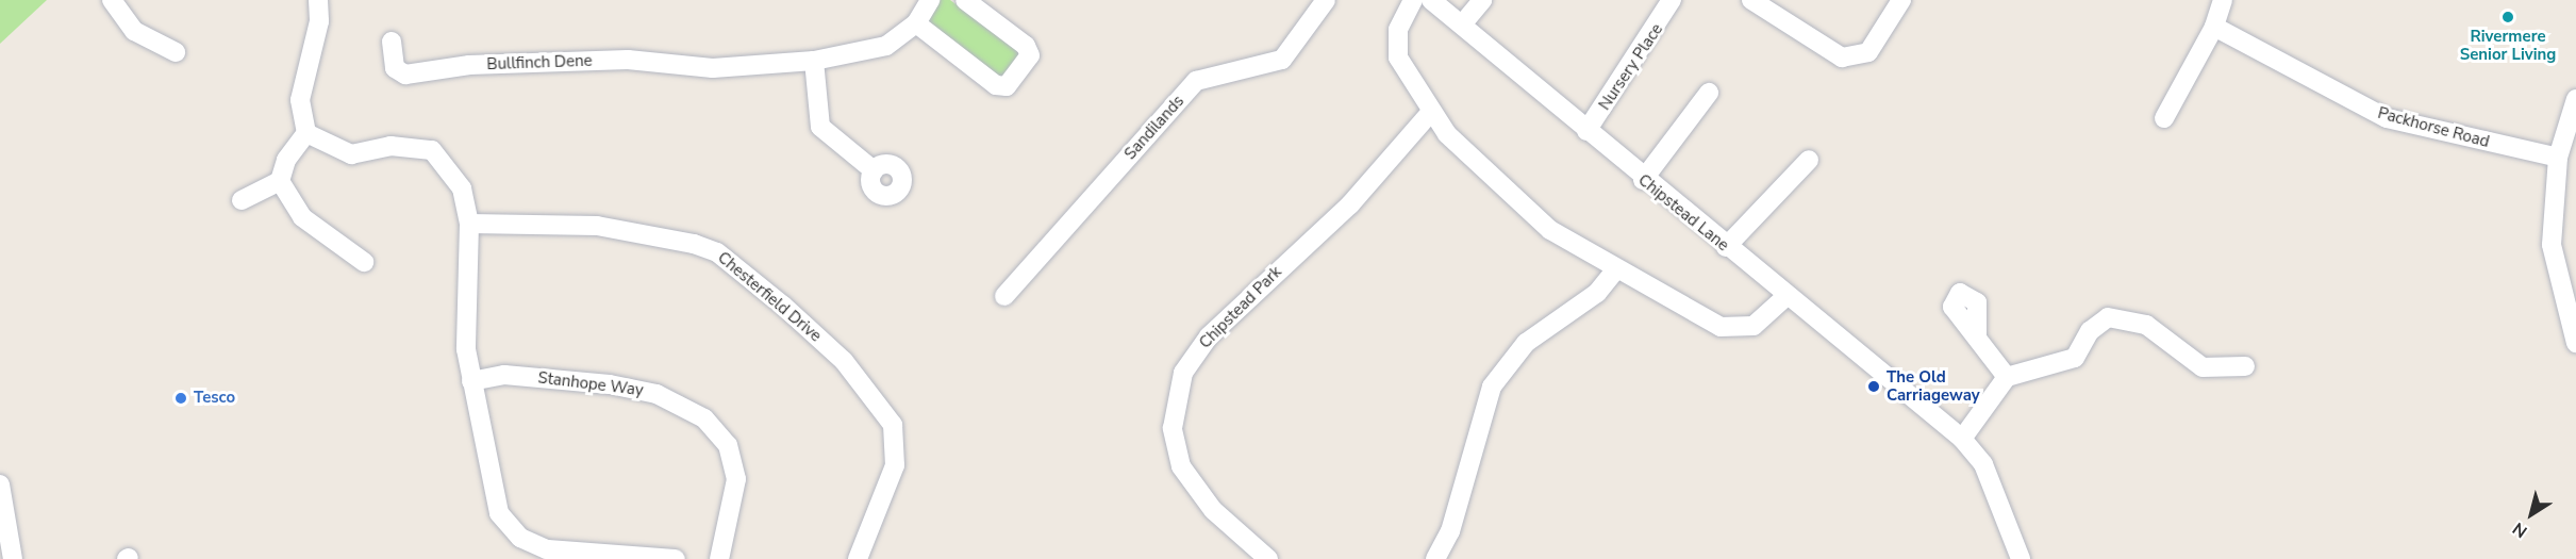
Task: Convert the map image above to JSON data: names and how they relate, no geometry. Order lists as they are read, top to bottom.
{
  "streets": {
    "street": [
      "Bullfinch Dene",
      "Nursery Place",
      "Sandilands",
      "Packhorse Road",
      "Chipstead Lane",
      "Chesterfield Drive",
      "Chipstead Park",
      "Stanhope Way"
    ]
  },
  "crossings": [
    ["Nursery Place", "Chipstead Lane"]
  ],
  "places": ["Rivermere Senior Living", "The Old Carriageway", "Tesco"],
  "north": "bottom left"
}
